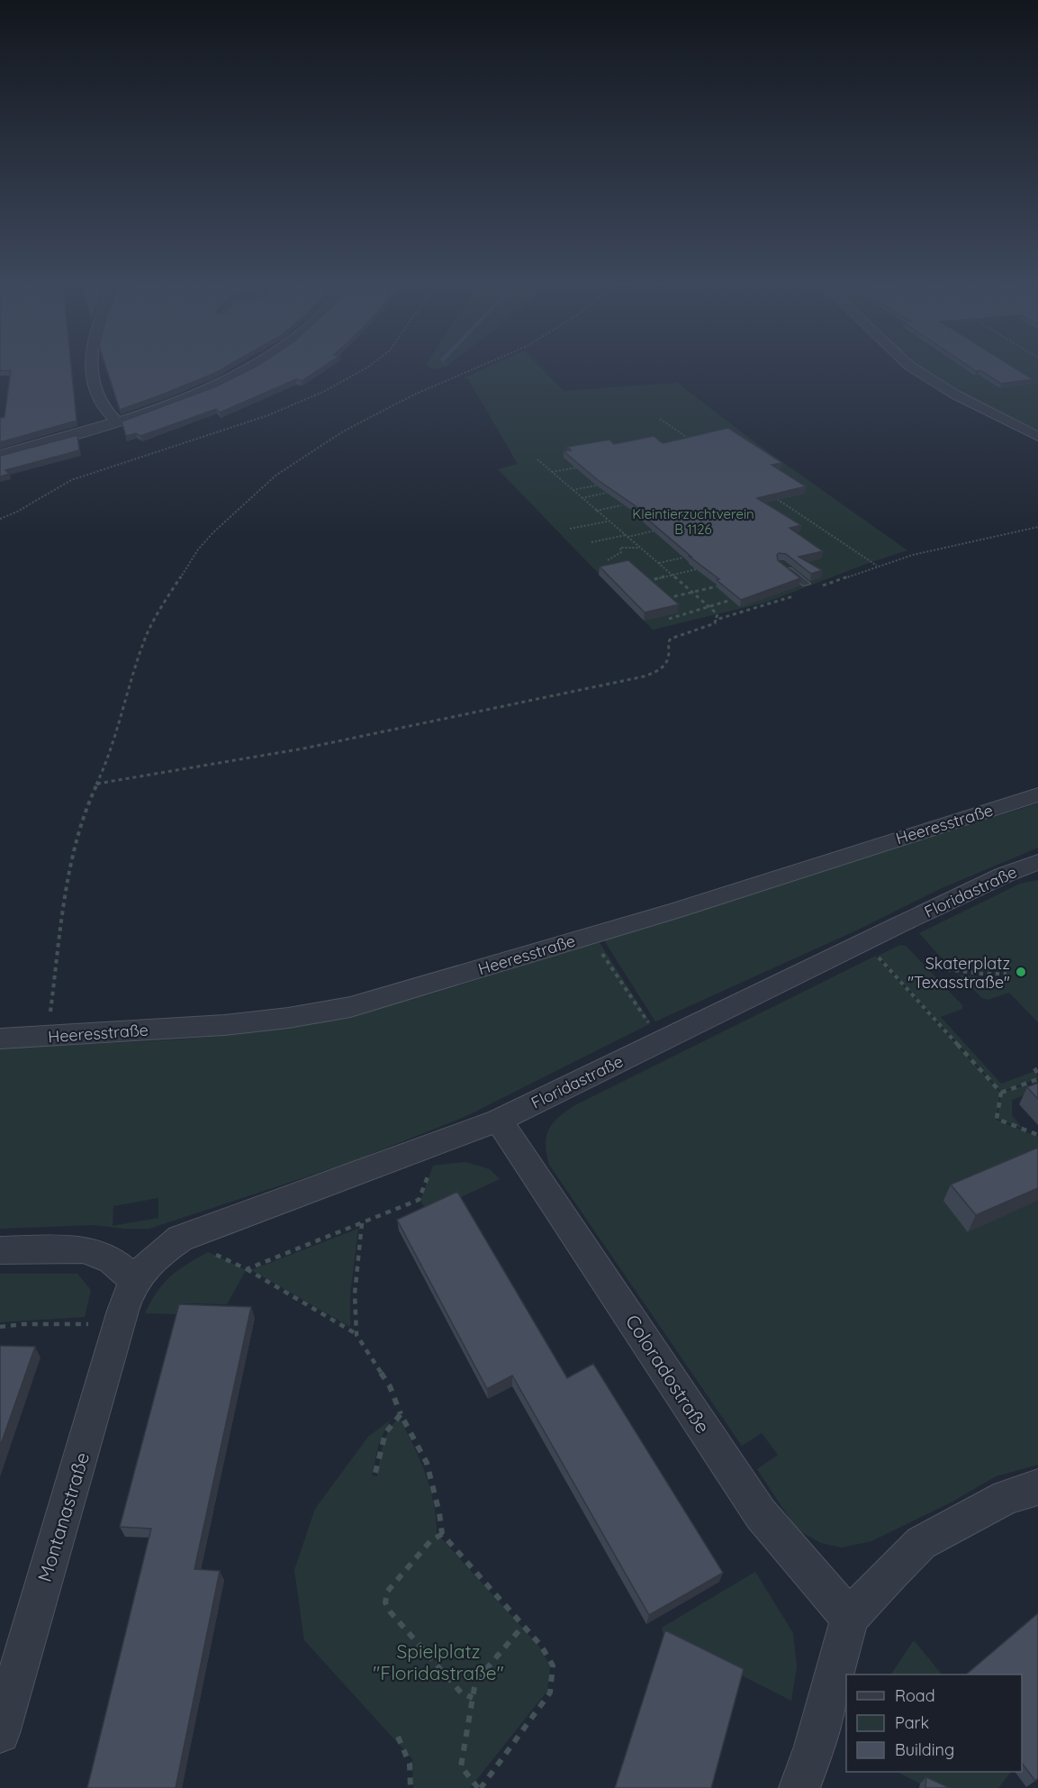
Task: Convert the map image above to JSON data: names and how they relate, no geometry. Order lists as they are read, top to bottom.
{
  "streets": {
    "street": [
      "Heeresstraße",
      "Floridastraße",
      "Coloradostraße",
      "Montanastraße"
    ]
  },
  "crossings": [
    ["Floridastraße", "Coloradostraße"],
    ["Floridastraße", "Montanastraße"]
  ],
  "parks": ["Kleintierzuchtverein B 1126", "Spielplatz \"Floridastraße\""],
  "places": ["Skaterplatz \"Texasstraße\""],
  "legend": ["Road", "Park", "Building"]
}
